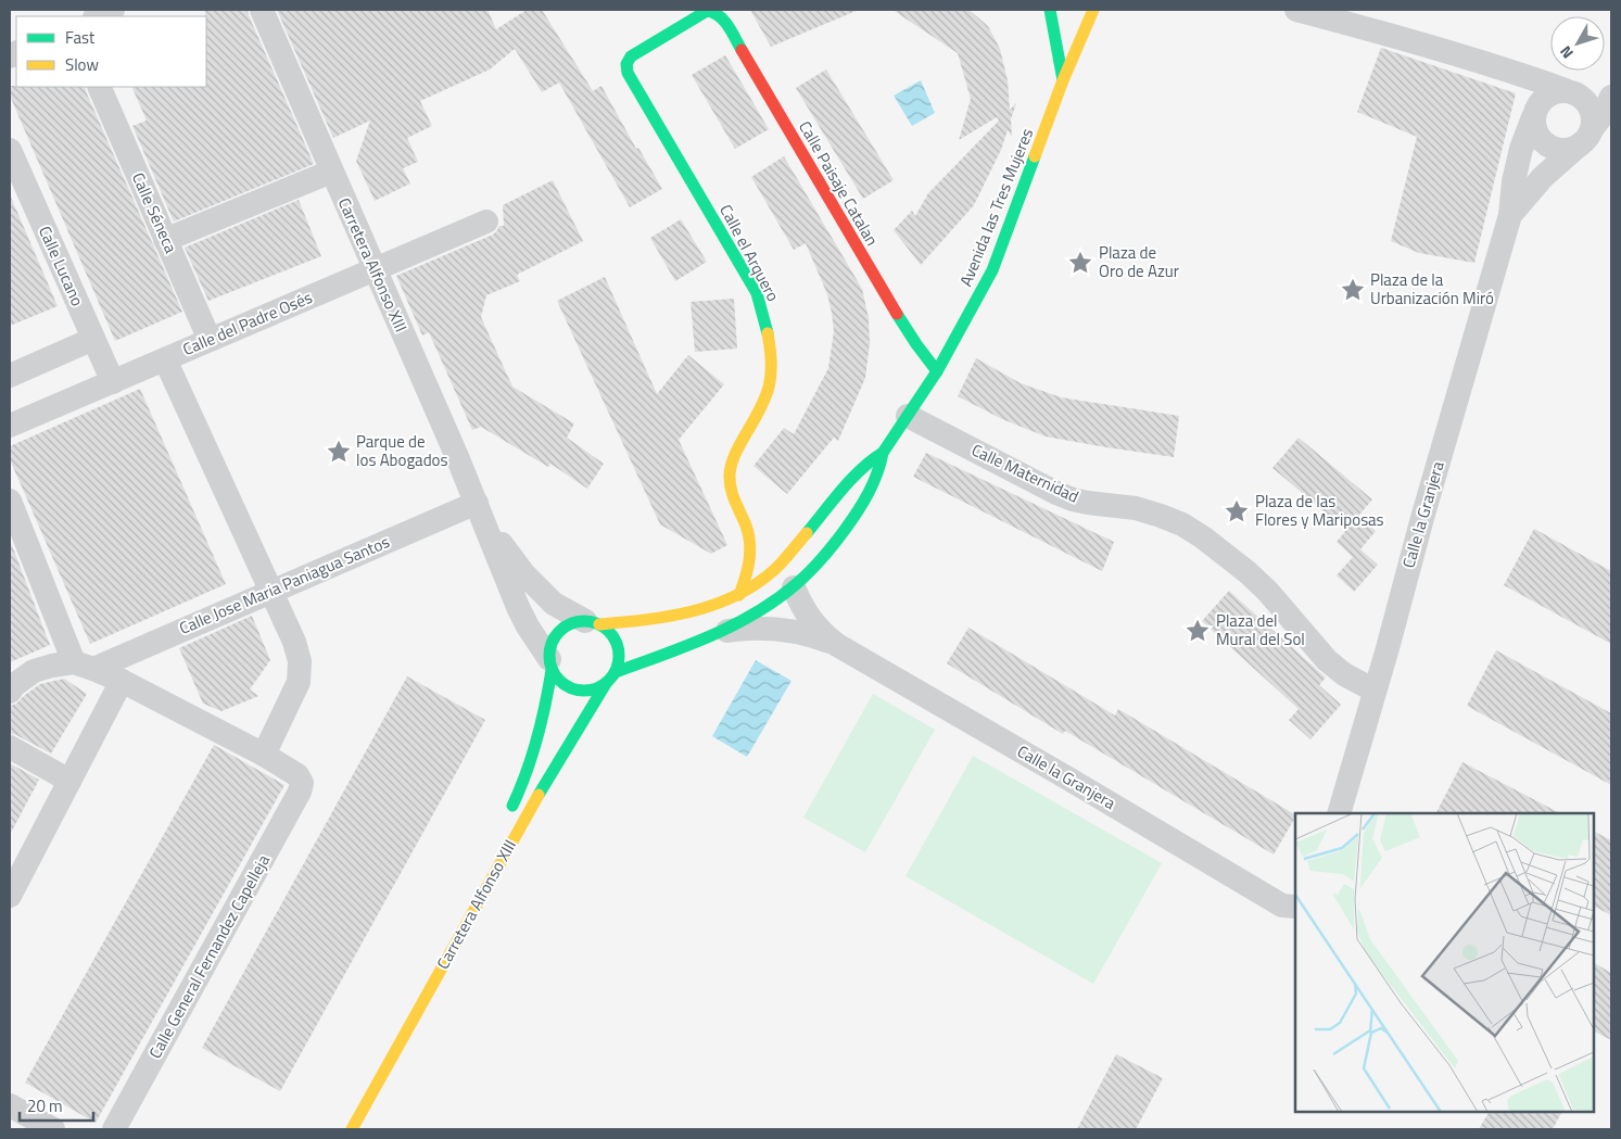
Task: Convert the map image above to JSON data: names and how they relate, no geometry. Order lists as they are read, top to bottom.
{
  "streets": {
    "street": [
      "Calle Paisaje Catalan",
      "Avenida las Tres Mujeres",
      "Calle Séneca",
      "Calle el Arquero",
      "Carretera Alfonso XIII",
      "Calle Lucano",
      "Calle del Padre Osés",
      "Calle Maternidad",
      "Calle la Granjera",
      "Calle Jose Maria Paniagua Santos",
      "Calle General Fernandez Capelleja"
    ]
  },
  "crossings": [
    ["Calle Paisaje Catalan", "Avenida las Tres Mujeres"],
    ["Calle Paisaje Catalan", "Calle el Arquero"],
    ["Avenida las Tres Mujeres", "Calle el Arquero"],
    ["Avenida las Tres Mujeres", "Carretera Alfonso XIII"],
    ["Avenida las Tres Mujeres", "Calle Maternidad"],
    ["Avenida las Tres Mujeres", "Calle la Granjera"],
    ["Calle Séneca", "Calle del Padre Osés"],
    ["Carretera Alfonso XIII", "Calle del Padre Osés"],
    ["Carretera Alfonso XIII", "Calle Jose Maria Paniagua Santos"],
    ["Calle Lucano", "Calle del Padre Osés"],
    ["Calle Maternidad", "Calle la Granjera"]
  ],
  "places": {
    "place": [
      "Plaza de Oro de Azur",
      "Plaza de la Urbanización Miró",
      "Parque de los Abogados",
      "Plaza de las Flores y Mariposas",
      "Plaza del Mural del Sol"
    ]
  },
  "legend": ["Fast", "Slow"],
  "scale_bar": "20 m",
  "north": "bottom left"
}
